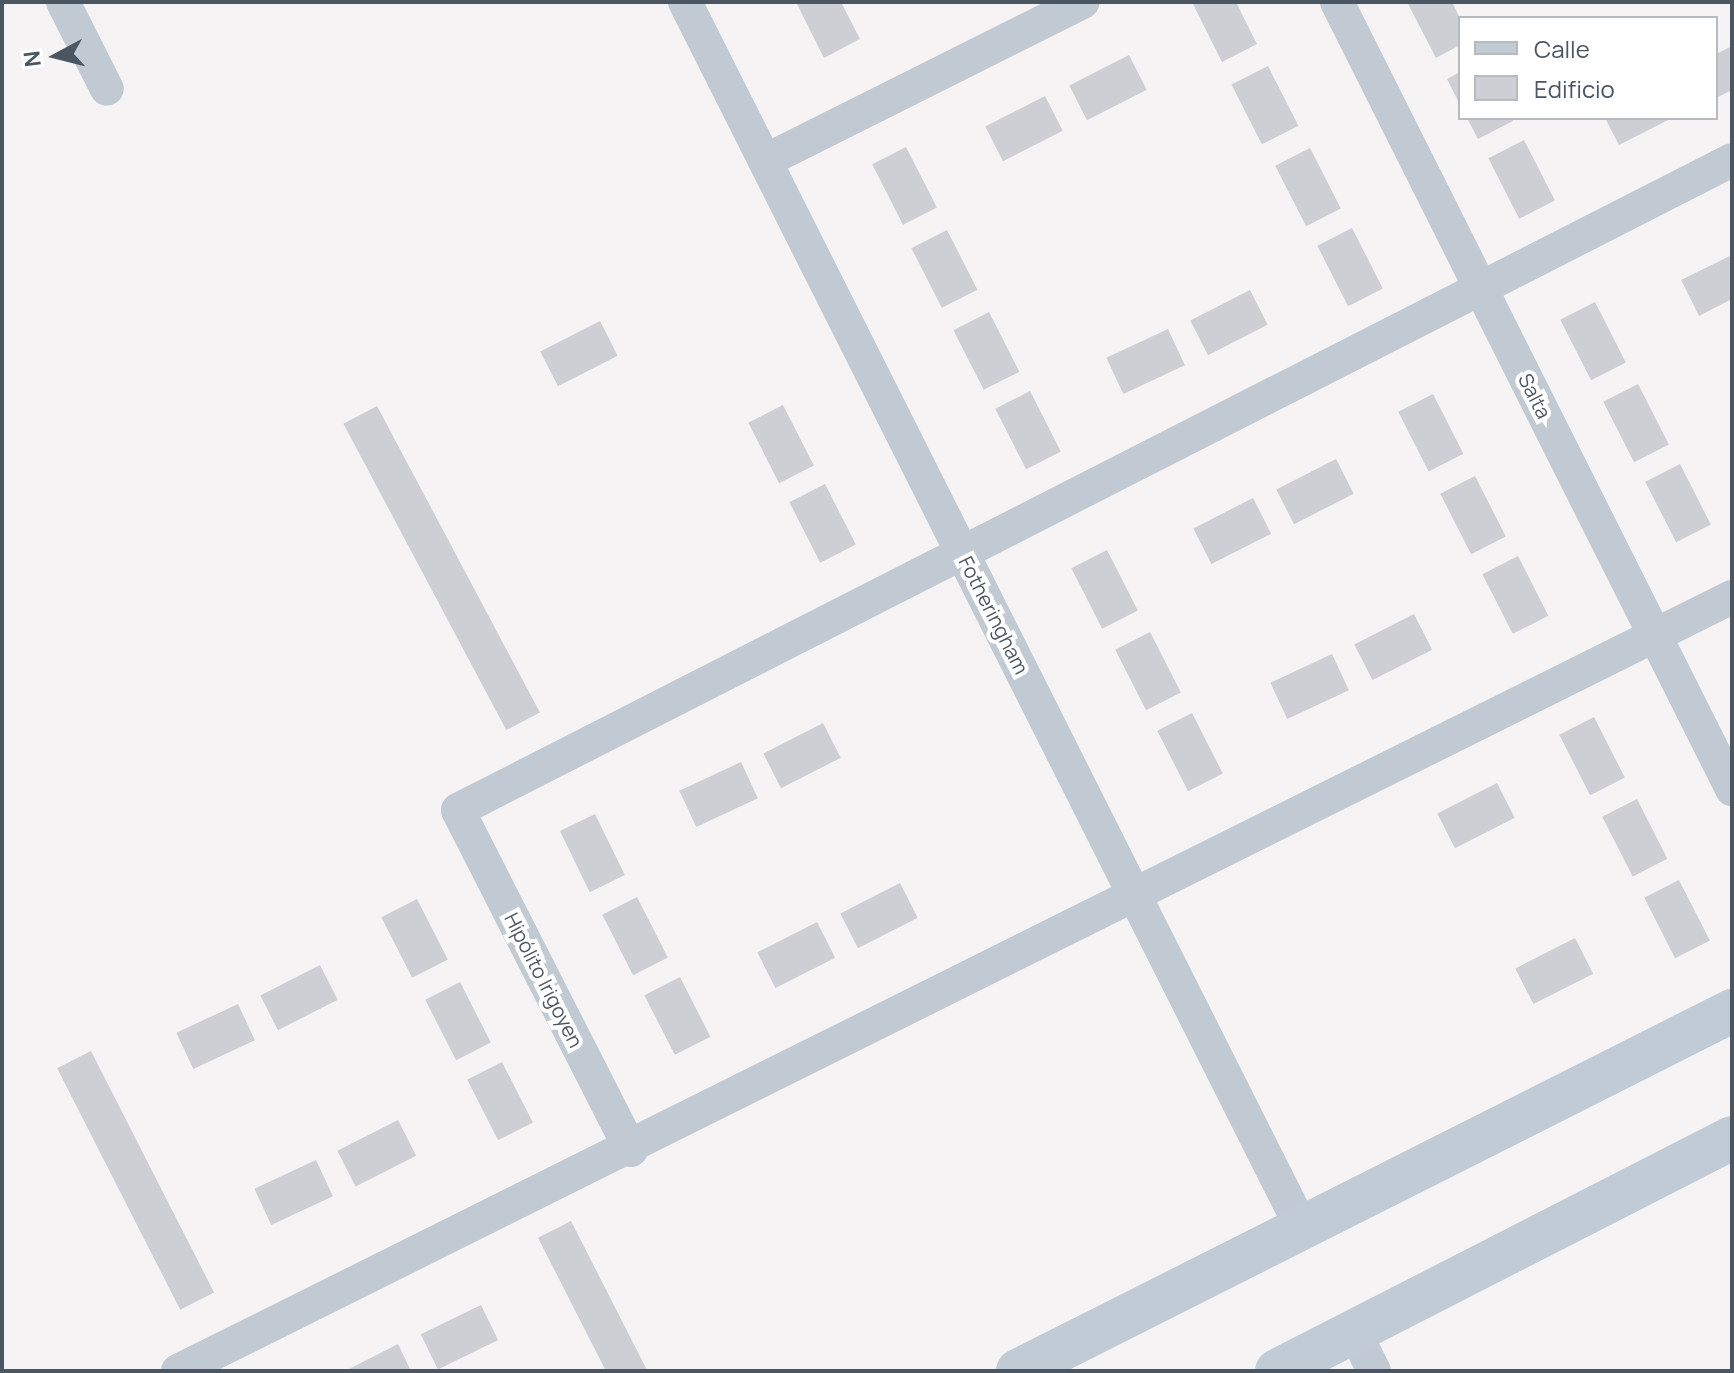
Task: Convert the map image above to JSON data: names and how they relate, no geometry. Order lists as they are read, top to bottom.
{
  "streets": {
    "street": ["Salta", "Fotheringham", "Hipólito Irigoyen"]
  },
  "crossings": [
    ["Fotheringham", "Hipólito Irigoyen"]
  ],
  "legend": ["Calle", "Edificio"],
  "north": "left"
}
